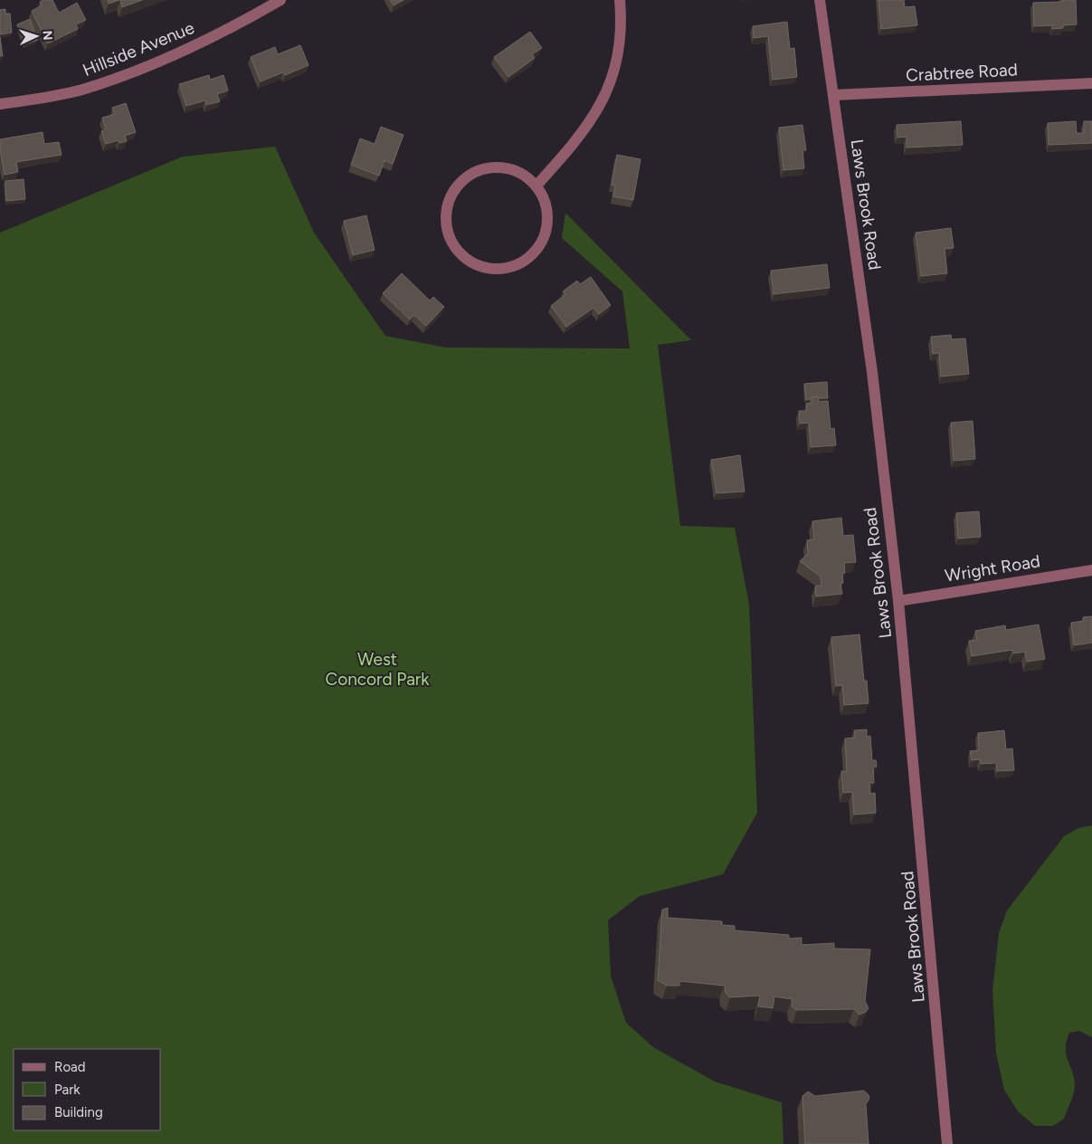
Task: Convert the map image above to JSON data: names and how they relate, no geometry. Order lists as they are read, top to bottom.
{
  "streets": {
    "street": [
      "Hillside Avenue",
      "Crabtree Road",
      "Laws Brook Road",
      "Wright Road"
    ]
  },
  "crossings": [
    ["Crabtree Road", "Laws Brook Road"],
    ["Laws Brook Road", "Wright Road"]
  ],
  "parks": ["West Concord Park"],
  "legend": ["Road", "Park", "Building"],
  "north": "right"
}
